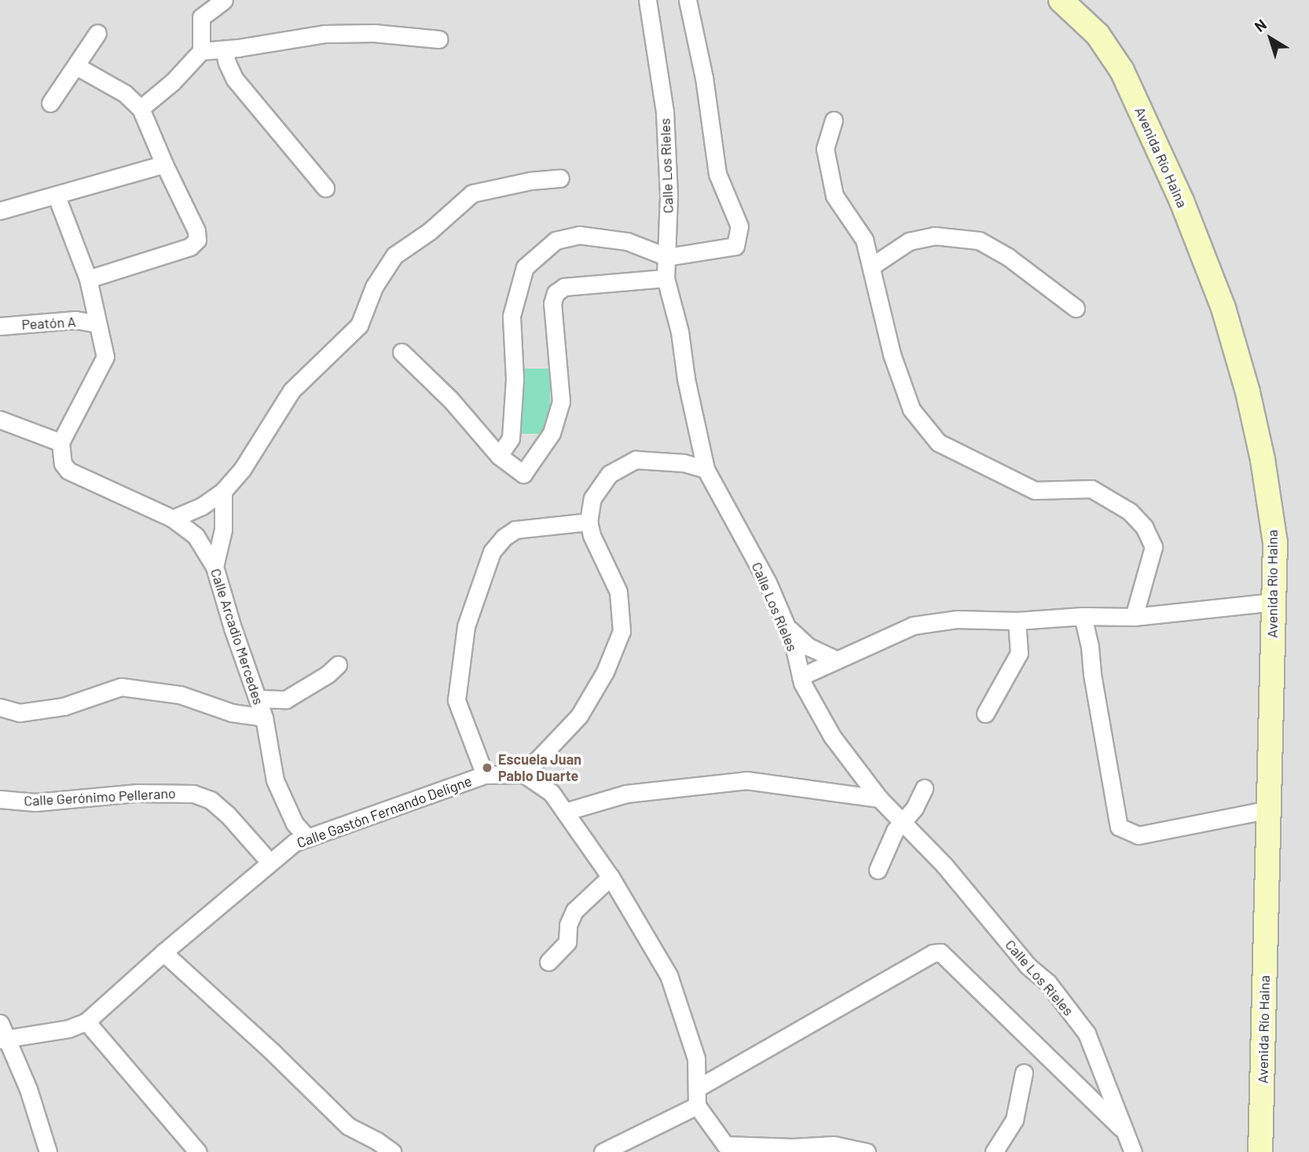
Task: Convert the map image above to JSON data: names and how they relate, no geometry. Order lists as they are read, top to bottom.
{
  "streets": {
    "street": [
      "Avenida Río Haina",
      "Calle Los Rieles",
      "Peatón A",
      "Calle Arcadio Mercedes",
      "Calle Gerónimo Pellerano",
      "Calle Gastón Fernando Deligne"
    ]
  },
  "crossings": [
    ["Calle Arcadio Mercedes", "Calle Gastón Fernando Deligne"],
    ["Calle Gerónimo Pellerano", "Calle Gastón Fernando Deligne"]
  ],
  "places": ["Escuela Juan Pablo Duarte"],
  "north": "top left"
}
